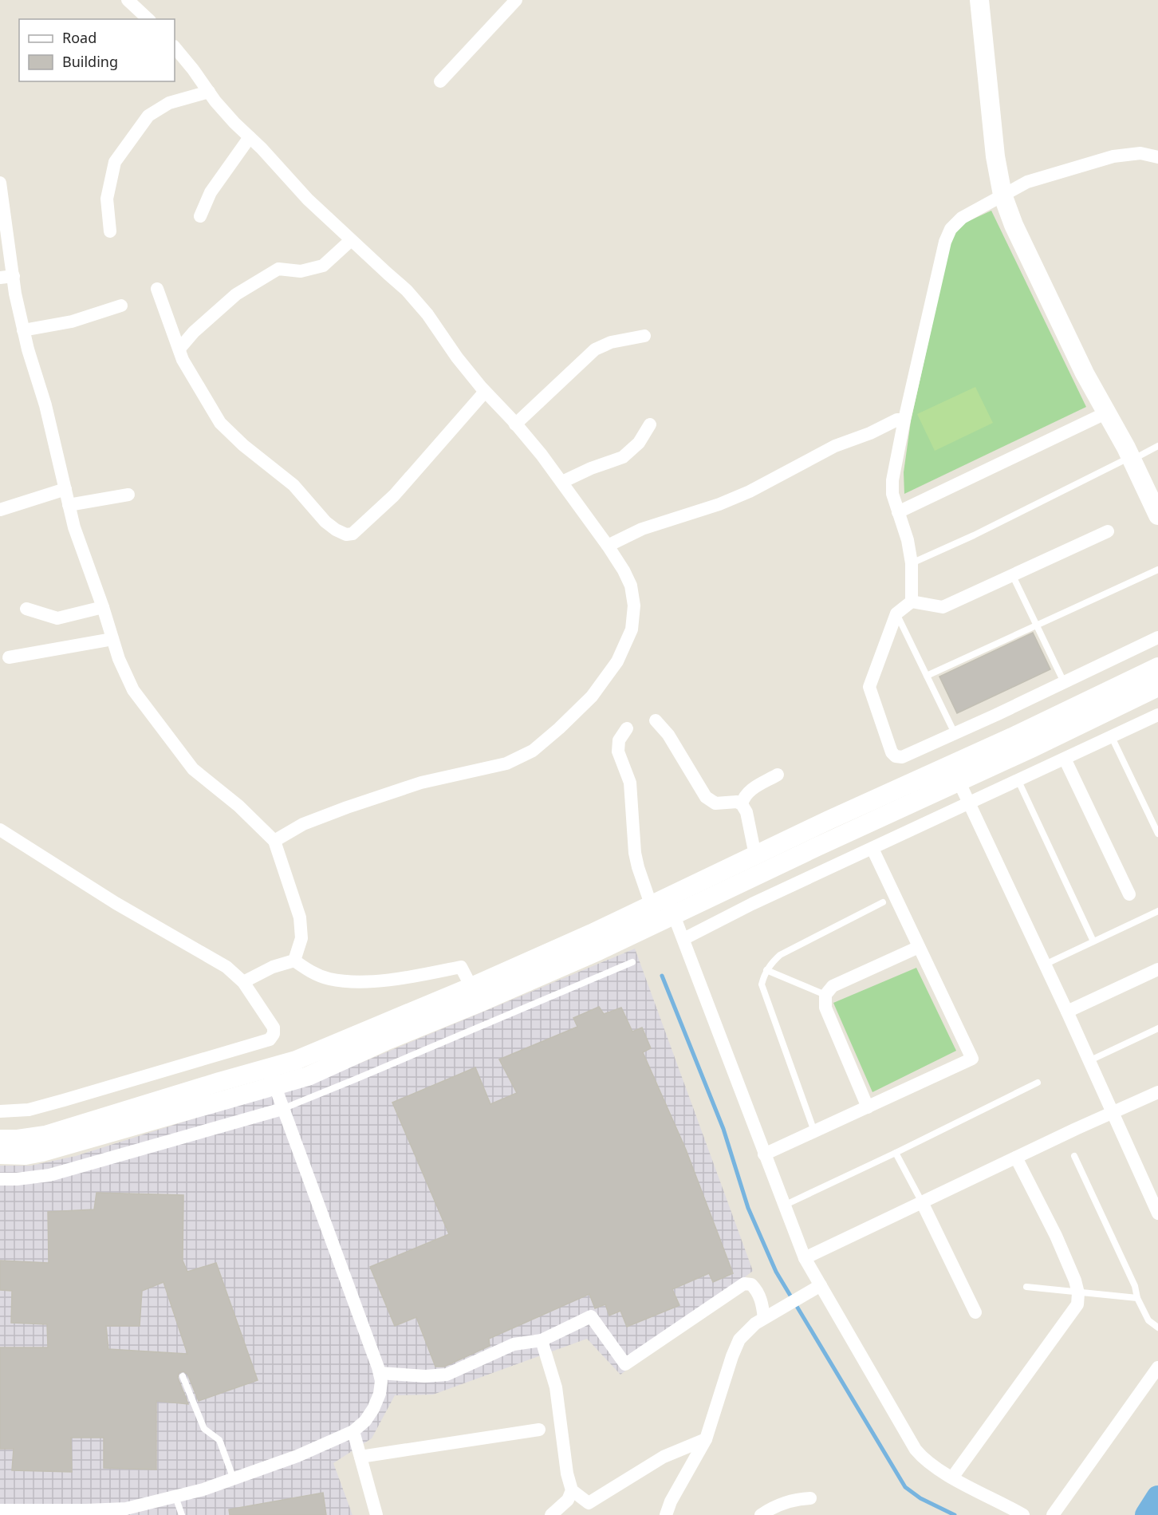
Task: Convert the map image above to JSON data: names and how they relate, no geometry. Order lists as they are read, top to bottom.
{
  "legend": ["Road", "Building"]
}
